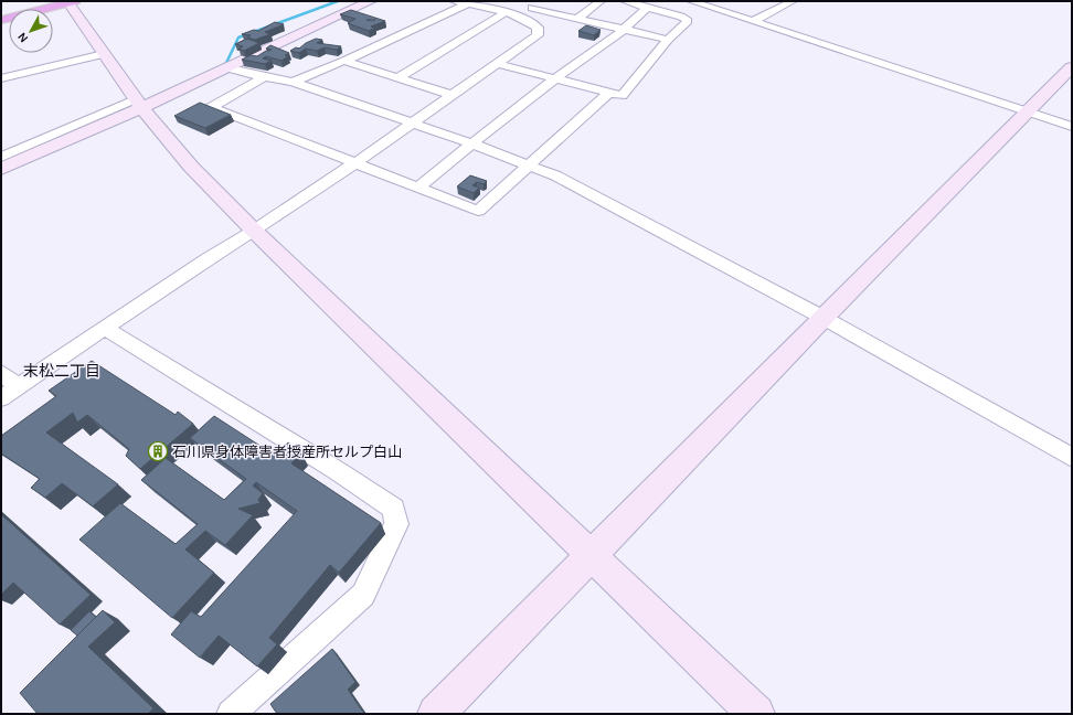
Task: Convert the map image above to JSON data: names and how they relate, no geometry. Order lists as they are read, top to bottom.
{
  "districts": ["末松二丁目"],
  "places": {
    "building": ["石川県身体障害者授産所セルプ白山"]
  },
  "north": "bottom left"
}
